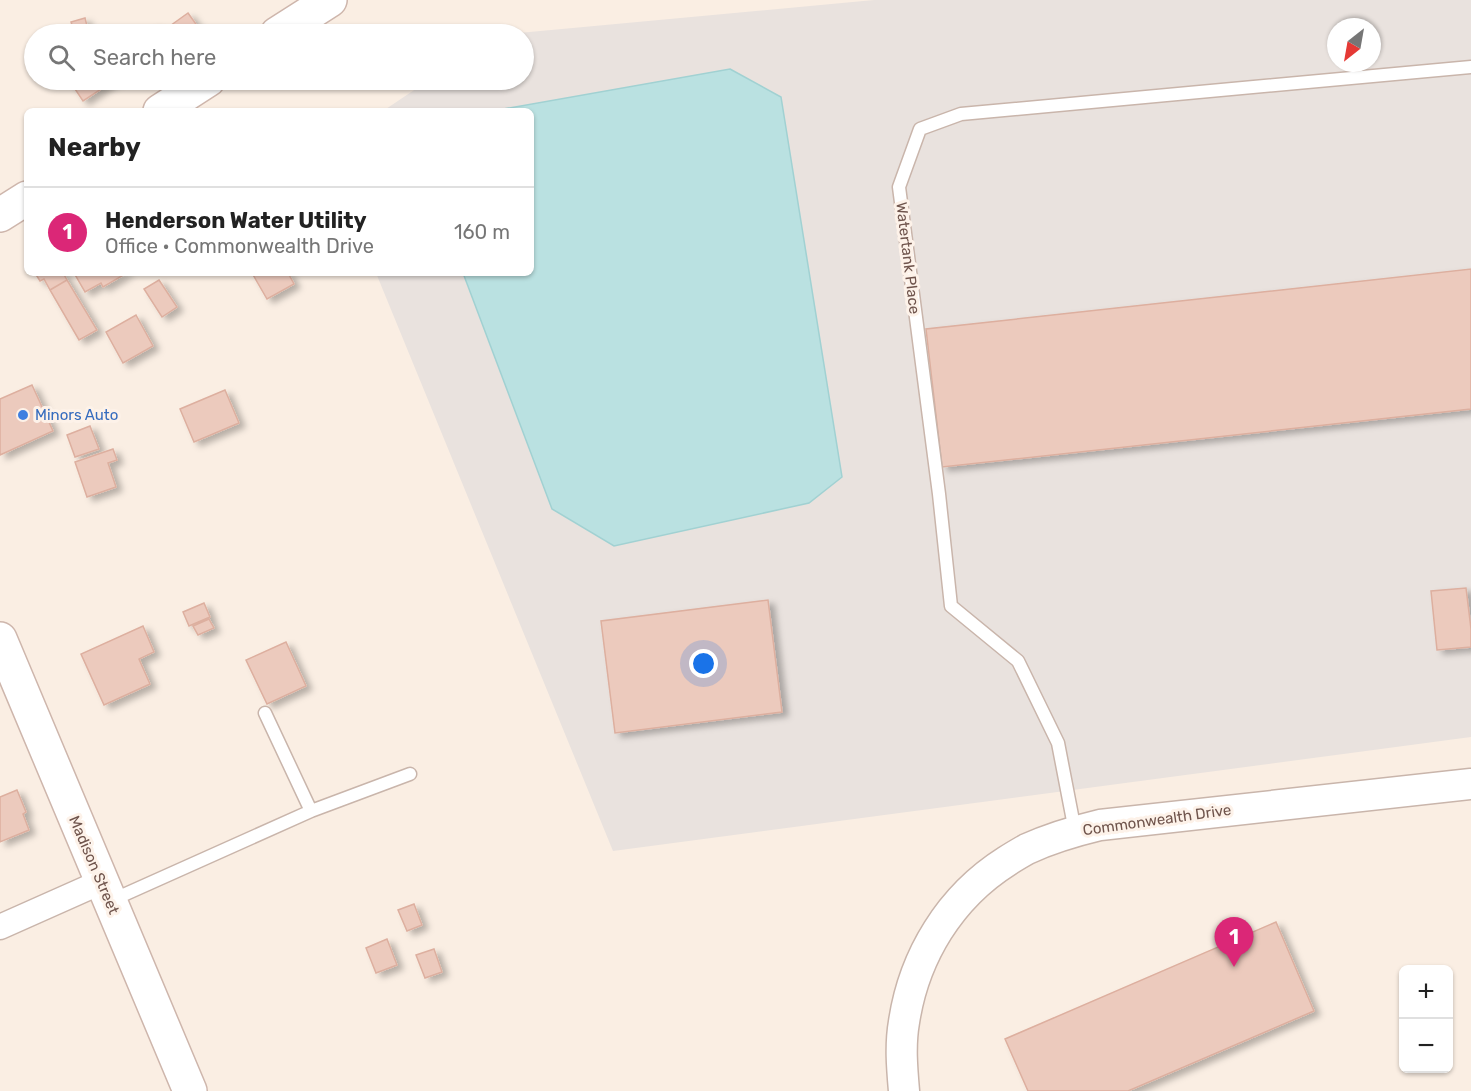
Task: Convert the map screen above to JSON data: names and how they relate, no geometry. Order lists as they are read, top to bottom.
{
  "streets": {
    "main road": ["Madison Street"],
    "street": ["Commonwealth Drive"],
    "lane": ["Watertank Place"]
  },
  "crossings": [
    ["Watertank Place", "Commonwealth Drive"]
  ],
  "places": ["Minors Auto"],
  "north": "bottom left",
  "page": {
    "search": "Search here",
    "heading": "Nearby",
    "list": [
      {
        "mark": "1",
        "name": "Henderson Water Utility",
        "note": "Office · Commonwealth Drive",
        "value": "160 m"
      }
    ],
    "pins": "1",
    "map_buttons": ["+", "−"]
  }
}
